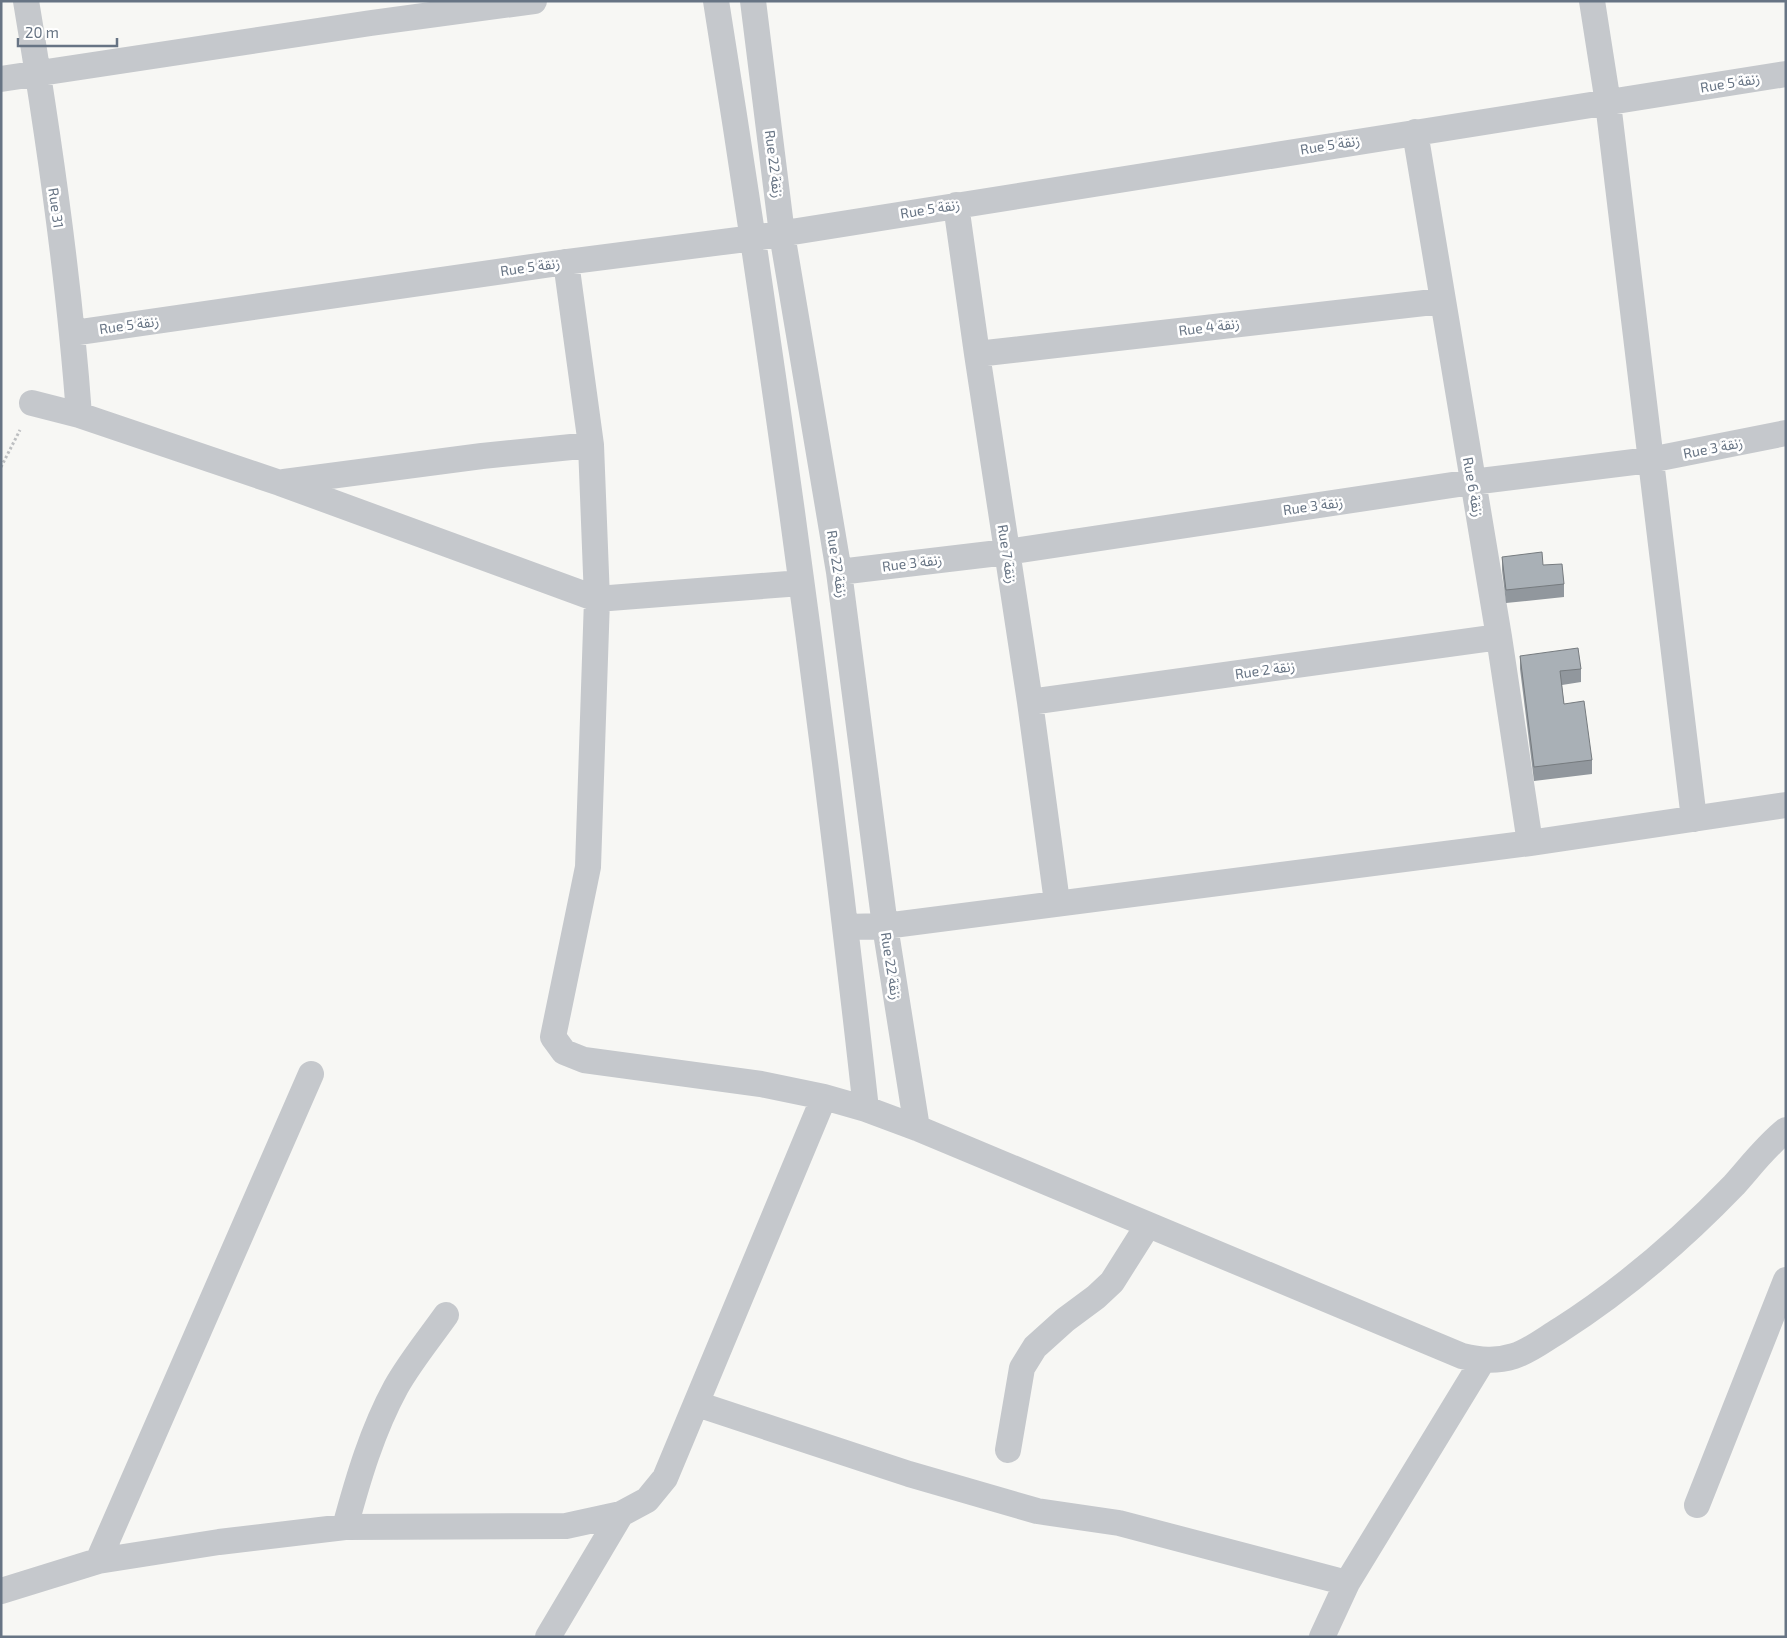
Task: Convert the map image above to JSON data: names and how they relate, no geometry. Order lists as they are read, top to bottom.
{
  "streets": {
    "street": [
      "Rue 5 زنقة",
      "Rue 22 زنقة",
      "Rue 31",
      "Rue 4 زنقة",
      "Rue 3 زنقة",
      "Rue 6 زنقة",
      "Rue 7 زنقة",
      "Rue 2 زنقة"
    ]
  },
  "crossings": [
    ["Rue 5 زنقة", "Rue 22 زنقة"],
    ["Rue 5 زنقة", "Rue 31"],
    ["Rue 5 زنقة", "Rue 6 زنقة"],
    ["Rue 5 زنقة", "Rue 7 زنقة"],
    ["Rue 22 زنقة", "Rue 3 زنقة"],
    ["Rue 4 زنقة", "Rue 6 زنقة"],
    ["Rue 4 زنقة", "Rue 7 زنقة"],
    ["Rue 3 زنقة", "Rue 6 زنقة"],
    ["Rue 3 زنقة", "Rue 7 زنقة"],
    ["Rue 6 زنقة", "Rue 2 زنقة"],
    ["Rue 7 زنقة", "Rue 2 زنقة"]
  ],
  "scale_bar": "20 m"
}
